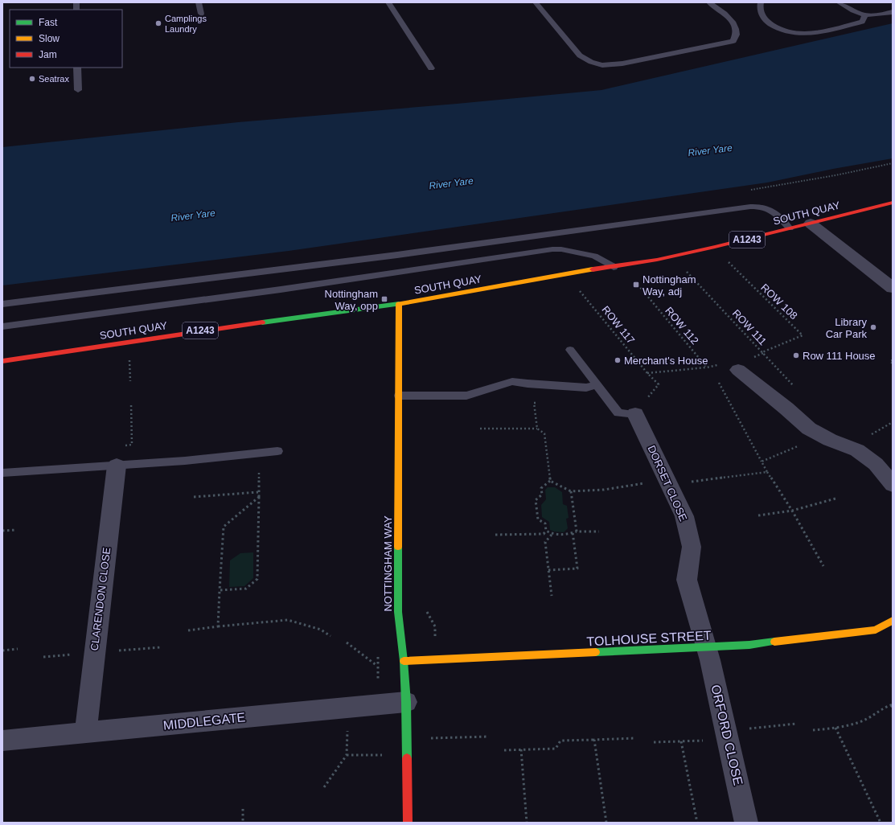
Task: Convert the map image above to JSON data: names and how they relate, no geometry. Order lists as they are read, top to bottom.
{
  "streets": {
    "main road": [
      "SOUTH QUAY",
      "A1243",
      "NOTTINGHAM WAY",
      "TOLHOUSE STREET"
    ],
    "street": [
      "DORSET CLOSE",
      "CLARENDON CLOSE",
      "MIDDLEGATE",
      "ORFORD CLOSE"
    ],
    "path": [
      "ROW 108",
      "ROW 117",
      "ROW 112",
      "ROW 111"
    ]
  },
  "crossings": [
    ["SOUTH QUAY", "ROW 108"],
    ["SOUTH QUAY", "ROW 117"],
    ["SOUTH QUAY", "ROW 112"],
    ["SOUTH QUAY", "ROW 111"],
    ["SOUTH QUAY", "NOTTINGHAM WAY"],
    ["ROW 108", "ROW 111"],
    ["ROW 117", "DORSET CLOSE"],
    ["DORSET CLOSE", "TOLHOUSE STREET"],
    ["DORSET CLOSE", "ORFORD CLOSE"],
    ["NOTTINGHAM WAY", "TOLHOUSE STREET"],
    ["NOTTINGHAM WAY", "MIDDLEGATE"],
    ["CLARENDON CLOSE", "MIDDLEGATE"],
    ["TOLHOUSE STREET", "ORFORD CLOSE"]
  ],
  "water": ["River Yare"],
  "places": {
    "other": [
      "Camplings Laundry",
      "Seatrax",
      "Library Car Park",
      "Row 111 House",
      "Merchant's House"
    ],
    "transit": ["Nottingham Way, adj", "Nottingham Way, opp"]
  },
  "legend": ["Fast", "Slow", "Jam"]
}
